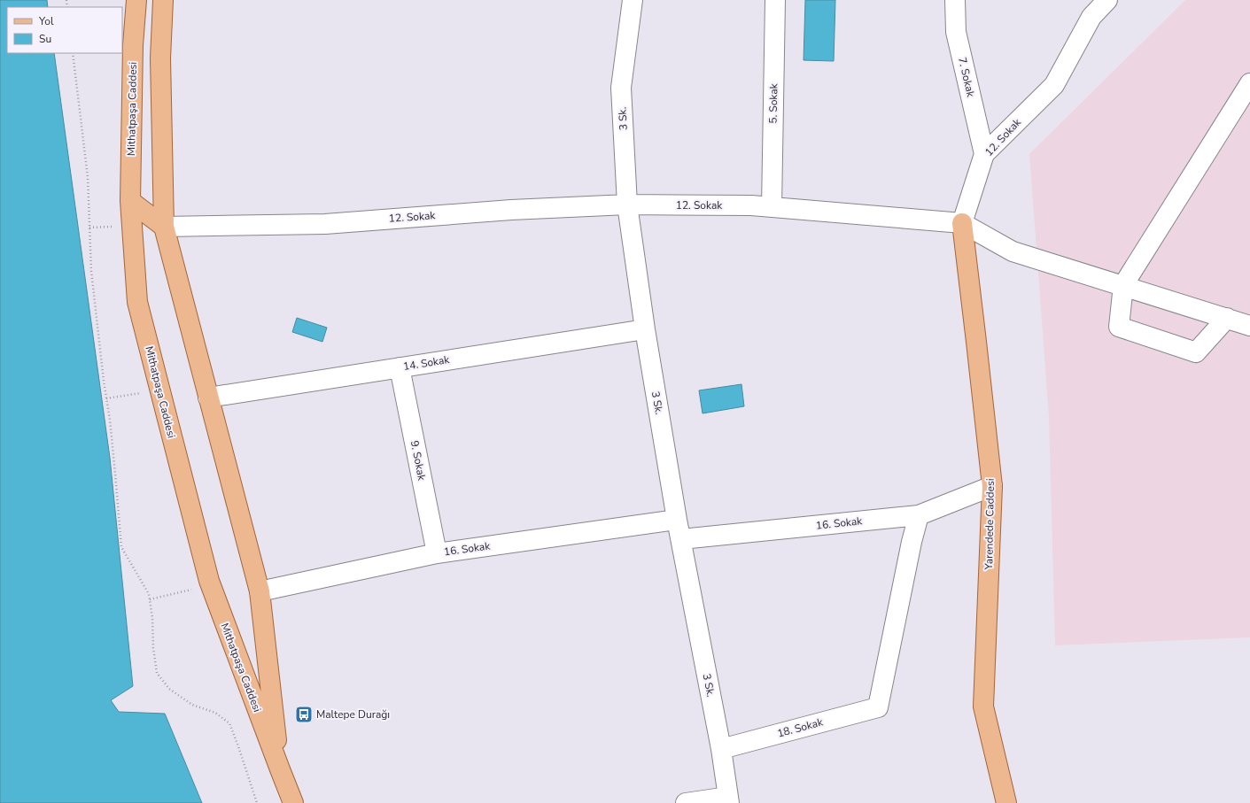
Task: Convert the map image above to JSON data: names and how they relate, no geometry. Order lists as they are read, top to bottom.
{
  "streets": {
    "main road": ["Mithatpaşa Caddesi", "Yarendede Caddesi"],
    "street": [
      "7. Sokak",
      "5. Sokak",
      "3 Sk.",
      "12. Sokak",
      "14. Sokak",
      "9. Sokak",
      "16. Sokak",
      "18. Sokak"
    ]
  },
  "crossings": [
    ["7. Sokak", "12. Sokak"],
    ["5. Sokak", "12. Sokak"],
    ["Mithatpaşa Caddesi", "12. Sokak"],
    ["Mithatpaşa Caddesi", "14. Sokak"],
    ["Mithatpaşa Caddesi", "16. Sokak"],
    ["3 Sk.", "12. Sokak"],
    ["3 Sk.", "14. Sokak"],
    ["3 Sk.", "16. Sokak"],
    ["3 Sk.", "18. Sokak"],
    ["12. Sokak", "Yarendede Caddesi"],
    ["14. Sokak", "9. Sokak"],
    ["9. Sokak", "16. Sokak"],
    ["16. Sokak", "Yarendede Caddesi"],
    ["16. Sokak", "18. Sokak"]
  ],
  "places": {
    "bus stop": ["Maltepe Durağı"]
  },
  "legend": ["Yol", "Su"]
}
